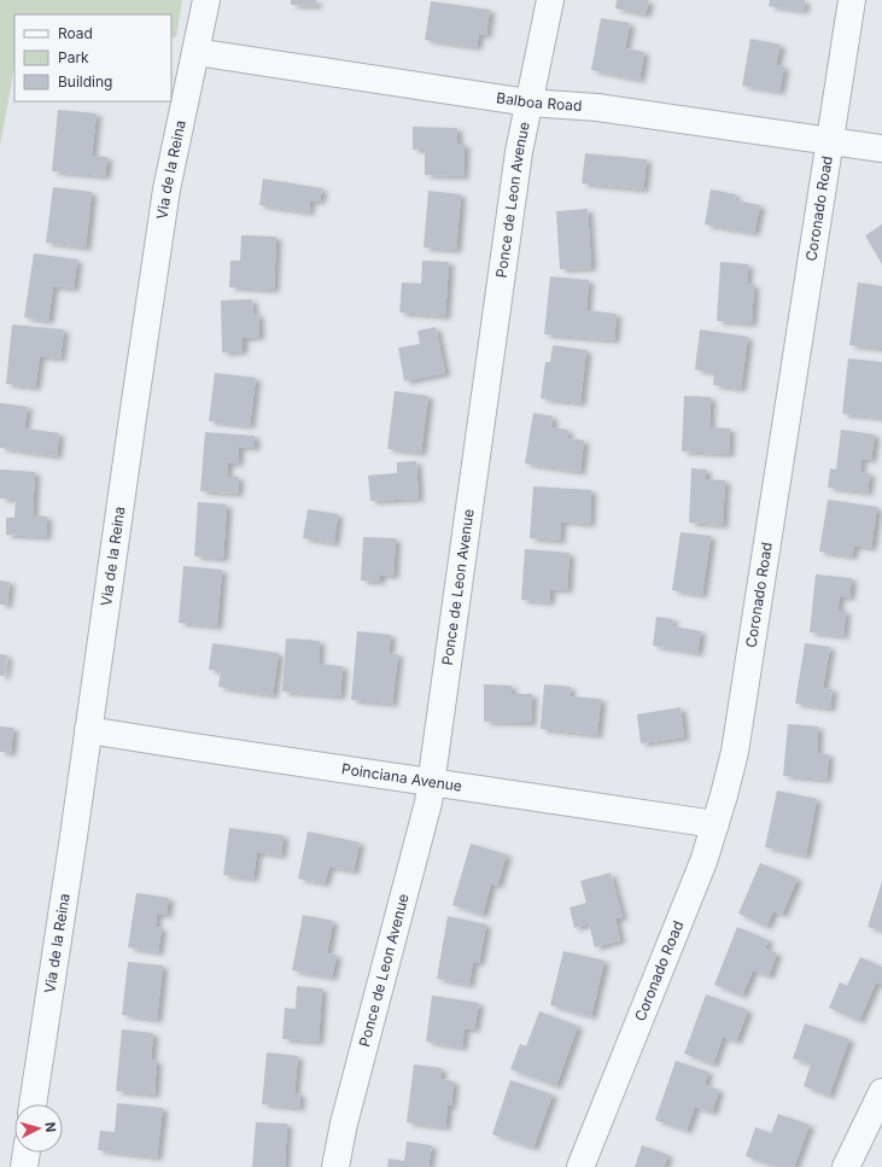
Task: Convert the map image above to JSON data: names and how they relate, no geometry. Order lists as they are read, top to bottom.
{
  "streets": {
    "street": [
      "Balboa Road",
      "Via de la Reina",
      "Ponce de Leon Avenue",
      "Coronado Road",
      "Poinciana Avenue"
    ]
  },
  "crossings": [
    ["Balboa Road", "Via de la Reina"],
    ["Balboa Road", "Ponce de Leon Avenue"],
    ["Balboa Road", "Coronado Road"],
    ["Via de la Reina", "Poinciana Avenue"],
    ["Ponce de Leon Avenue", "Poinciana Avenue"],
    ["Coronado Road", "Poinciana Avenue"]
  ],
  "legend": ["Road", "Park", "Building"],
  "north": "right"
}
